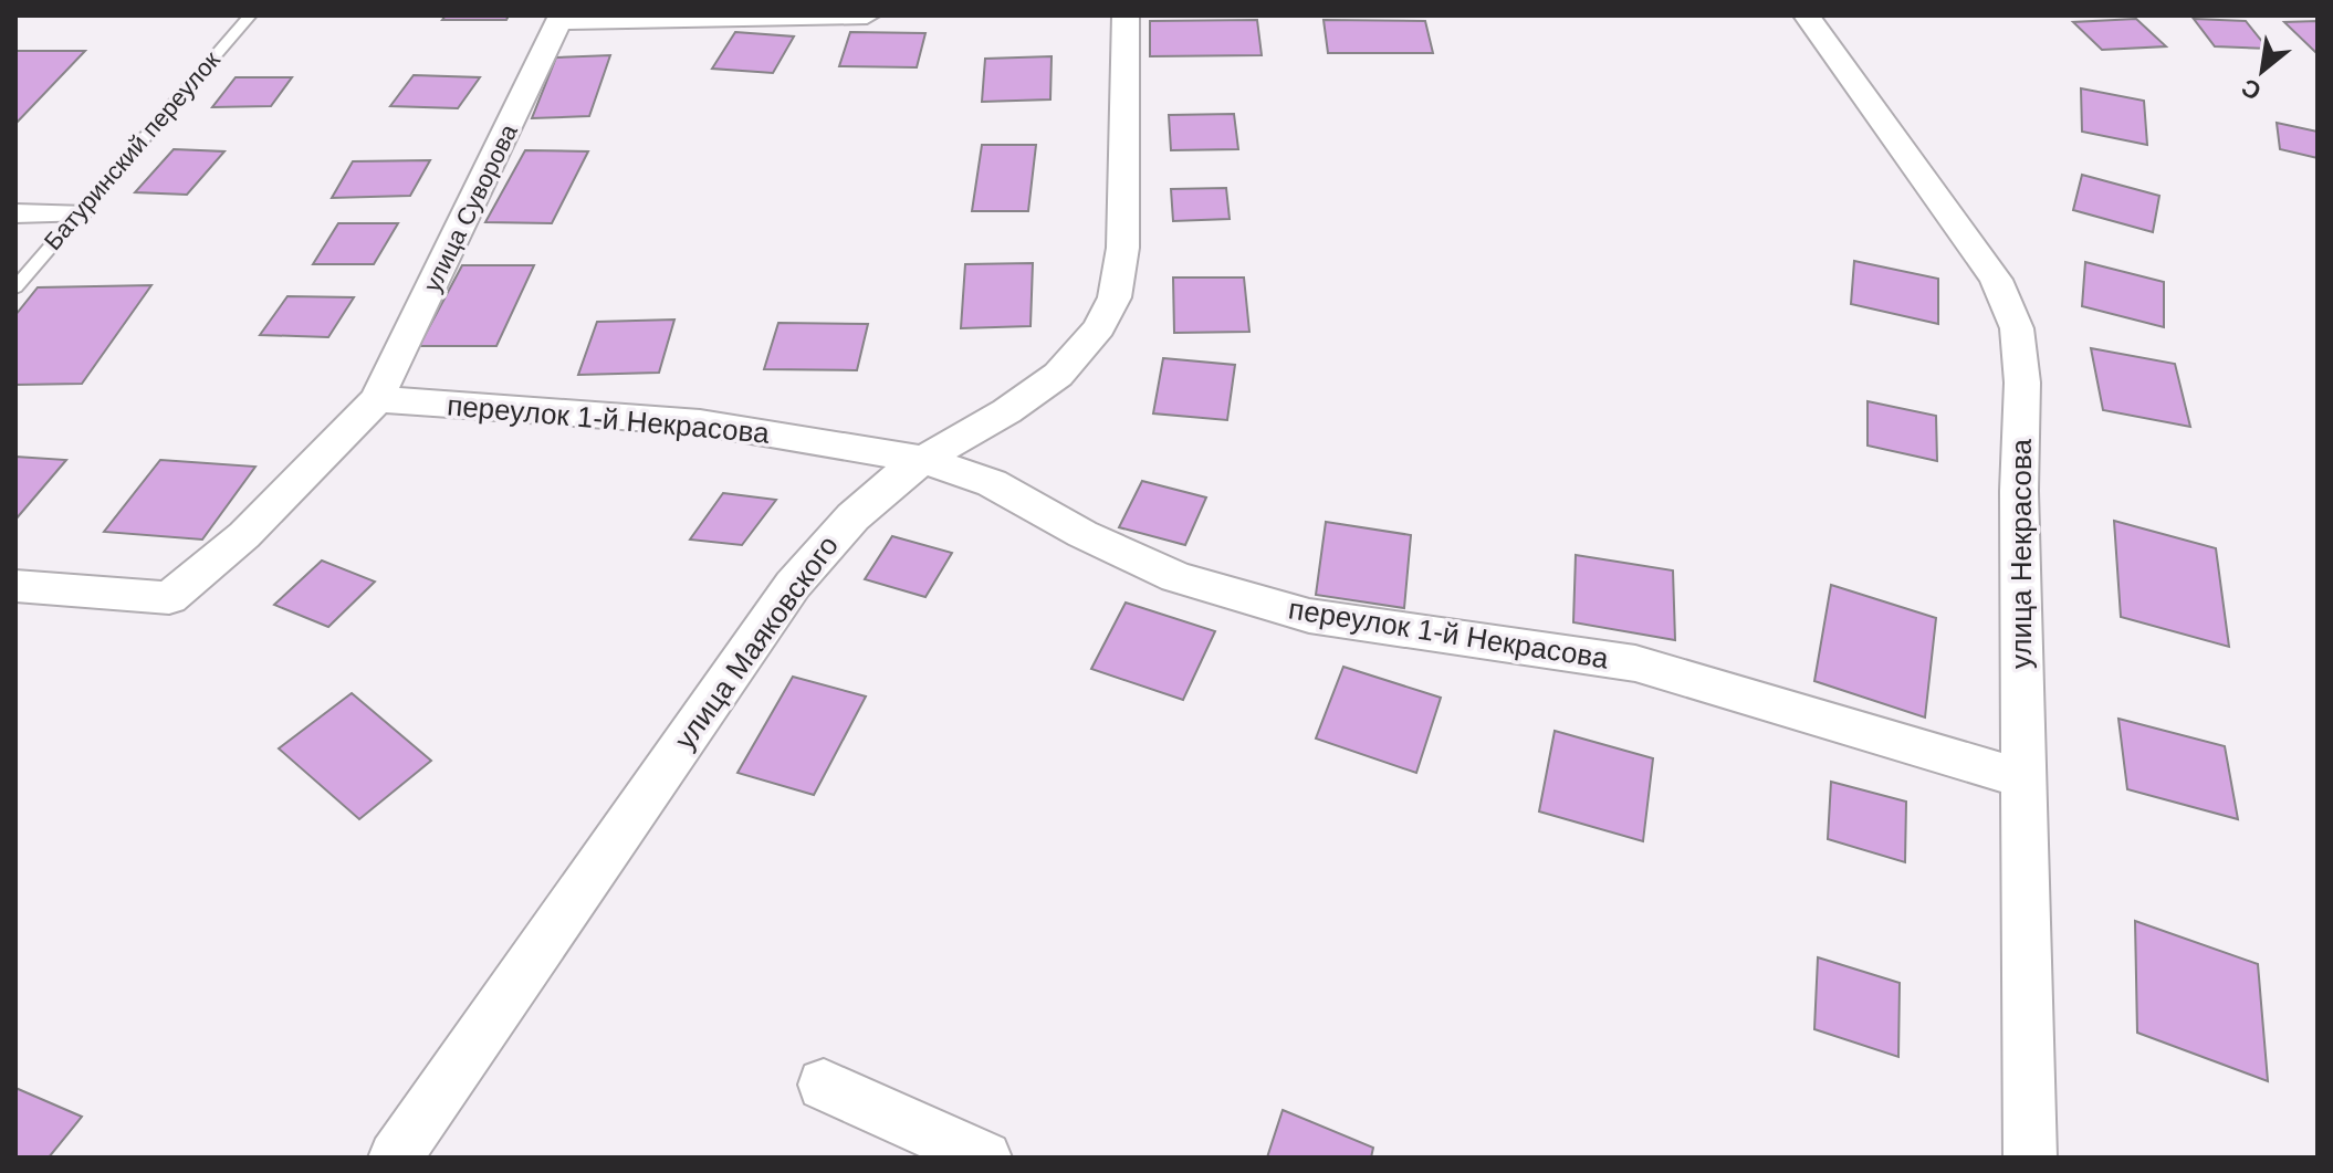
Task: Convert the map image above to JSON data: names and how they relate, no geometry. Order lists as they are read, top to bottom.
{
  "streets": {
    "street": [
      "улица Суворова",
      "переулок 1-й Некрасова",
      "улица Некрасова",
      "улица Маяковского"
    ],
    "lane": ["Батуринский переулок"]
  },
  "crossings": [
    ["улица Суворова", "переулок 1-й Некрасова"],
    ["переулок 1-й Некрасова", "улица Некрасова"],
    ["переулок 1-й Некрасова", "улица Маяковского"]
  ],
  "north": "bottom left"
}
